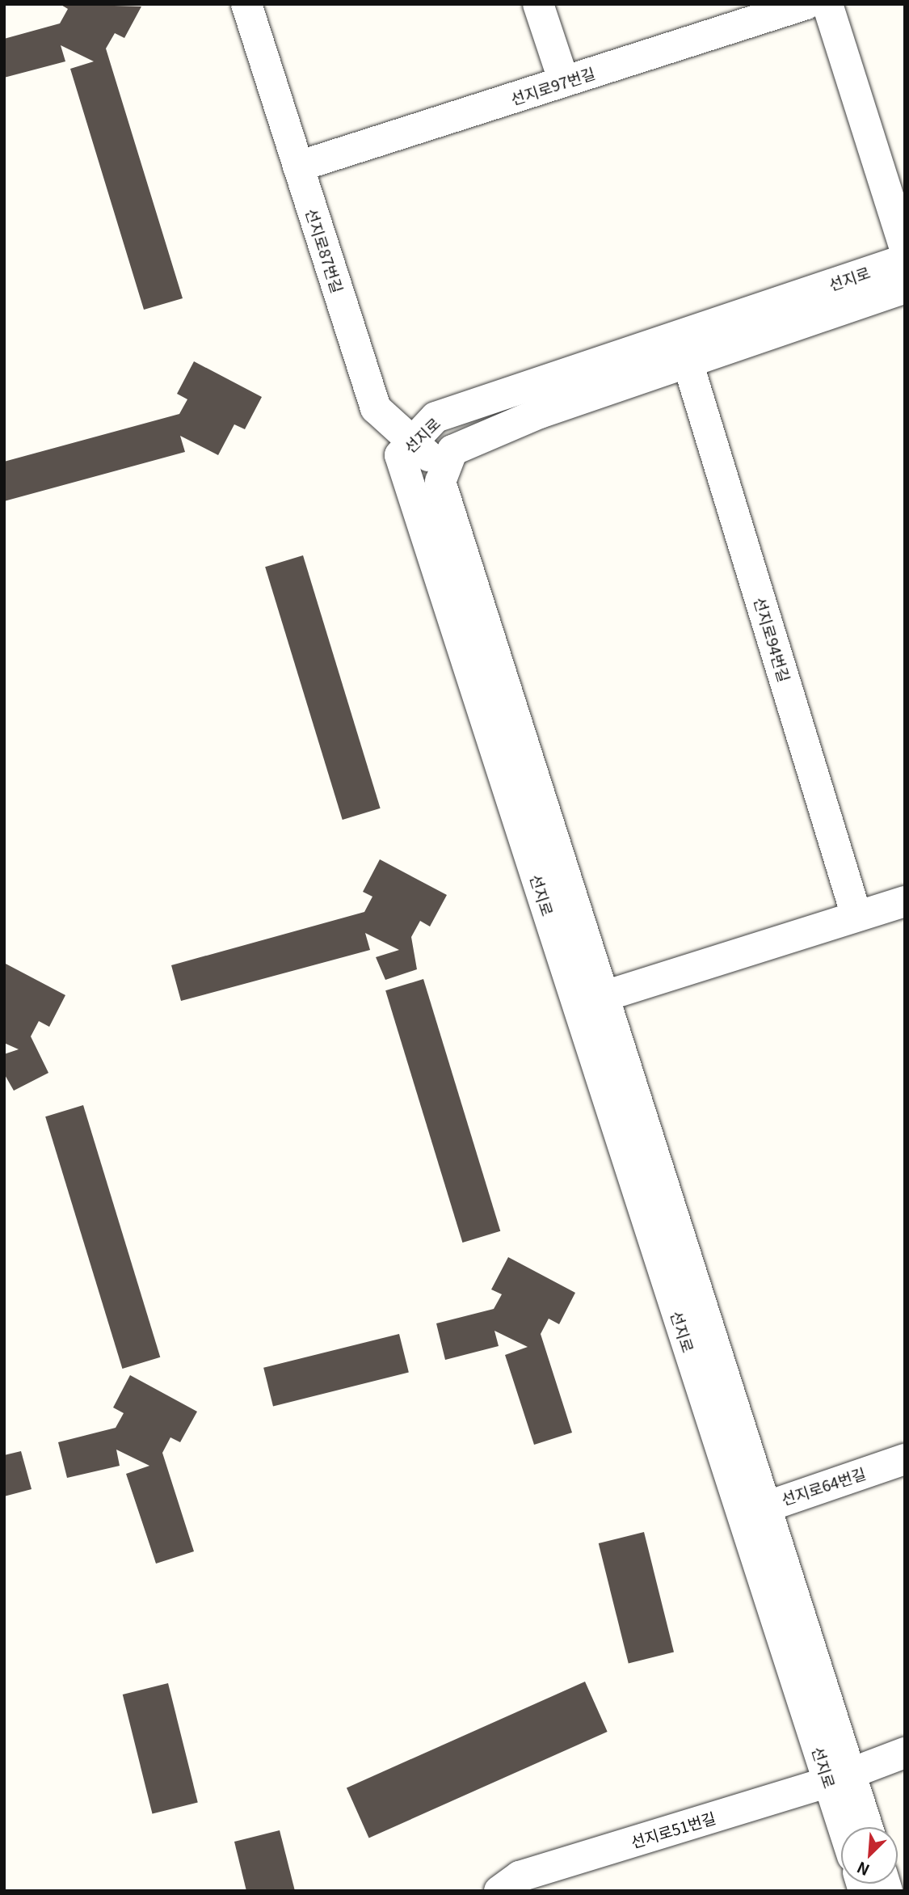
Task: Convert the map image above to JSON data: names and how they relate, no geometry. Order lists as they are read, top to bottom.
{
  "streets": {
    "street": [
      "선지로97번길",
      "선지로87번길",
      "선지로",
      "선지로94번길",
      "선지로64번길",
      "선지로51번길"
    ]
  },
  "crossings": [
    ["선지로97번길", "선지로87번길"],
    ["선지로87번길", "선지로"],
    ["선지로", "선지로94번길"],
    ["선지로", "선지로64번길"],
    ["선지로", "선지로51번길"]
  ],
  "north": "bottom left"
}
